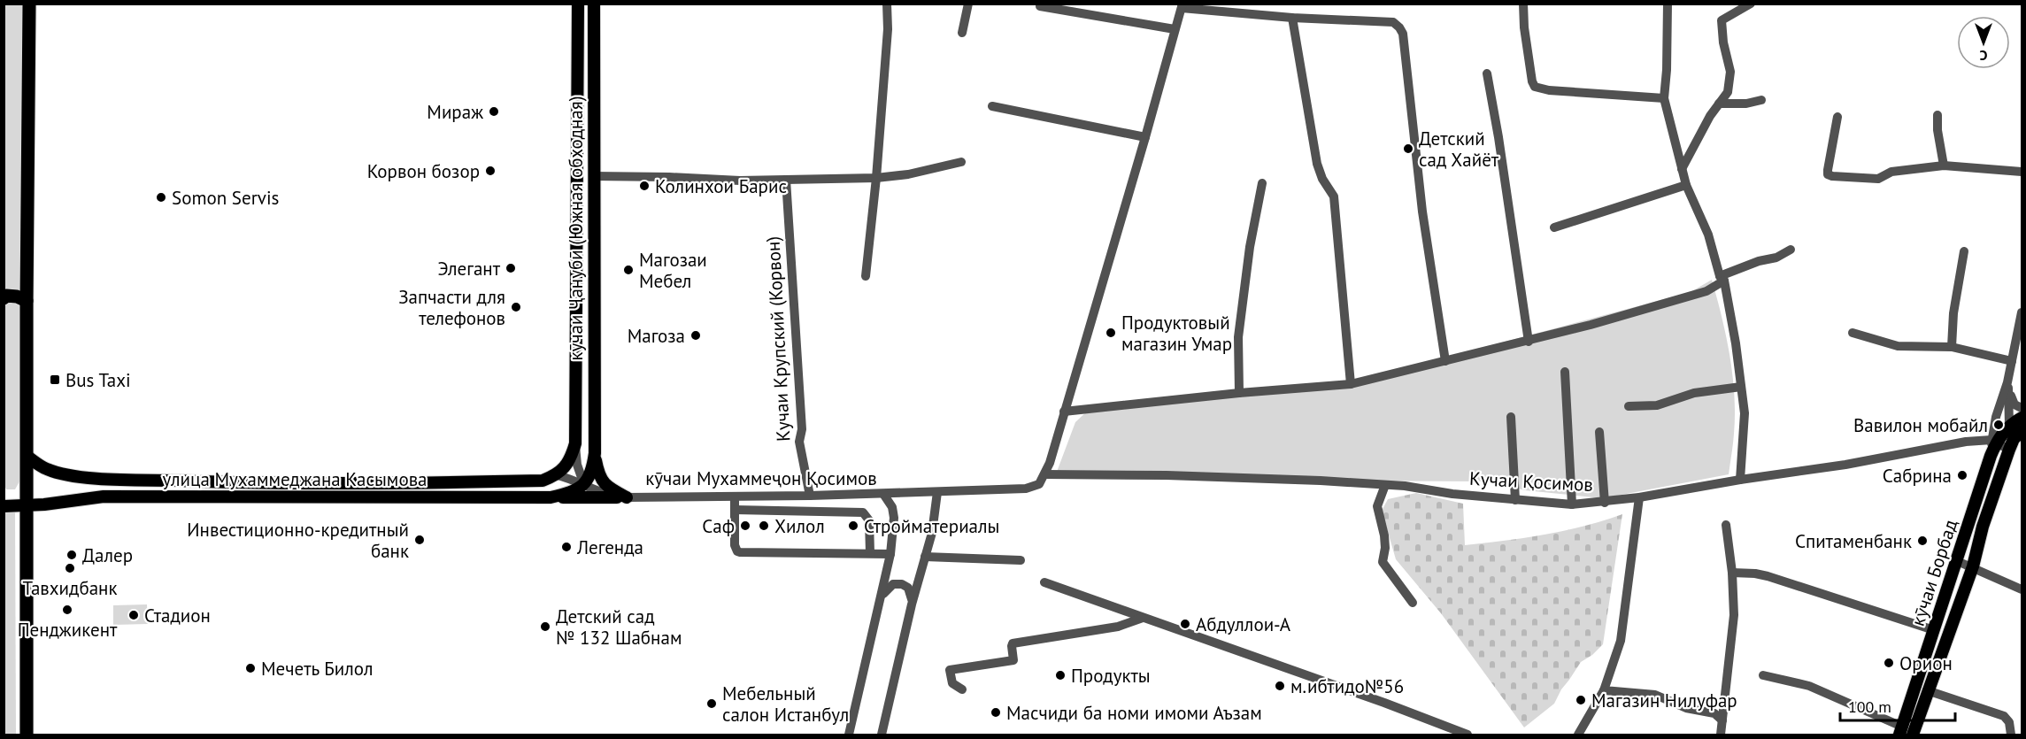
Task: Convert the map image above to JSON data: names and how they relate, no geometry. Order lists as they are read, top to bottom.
{
  "streets": {
    "main road": ["кӯчаи Ҷанубӣ (Южная обходная)", "улица Мухаммеджана Касымова", "кӯчаи Борбад"],
    "street": ["Кучаи Крупский (Корвон)", "кӯчаи Мухаммеҷон Қосимов", "Кучаи Қосимов"]
  },
  "crossings": [
    ["Кучаи Крупский (Корвон)", "кӯчаи Мухаммеҷон Қосимов"],
    ["кӯчаи Мухаммеҷон Қосимов", "улица Мухаммеджана Касымова"],
    ["Кучаи Қосимов", "кӯчаи Борбад"]
  ],
  "places": {
    "other": [
      "Мираж",
      "Детский сад Хайёт",
      "Корвон бозор",
      "Колинхои Барис",
      "Somon Servis",
      "Элегант",
      "Магозаи Мебел",
      "Запчасти для телефонов",
      "Продуктовый магазин Умар",
      "Магоза",
      "Вавилон мобайл",
      "Сабрина",
      "Саф",
      "Хилол",
      "Стройматериалы",
      "Инвестиционно-кредитный банк",
      "Спитаменбанк",
      "Легенда",
      "Далер",
      "Тавхидбанк",
      "Пенджикент",
      "Стадион",
      "Абдуллои-А",
      "Детский сад № 132 Шабнам",
      "Орион",
      "Мечеть Билол",
      "Продукты",
      "м.ибтидо№56",
      "Магазин Нилуфар",
      "Мебельный салон Истанбул",
      "Масчиди ба номи имоми Аъзам"
    ],
    "transit": ["Bus Taxi"]
  },
  "scale_bar": "100 m",
  "north": "bottom"
}
